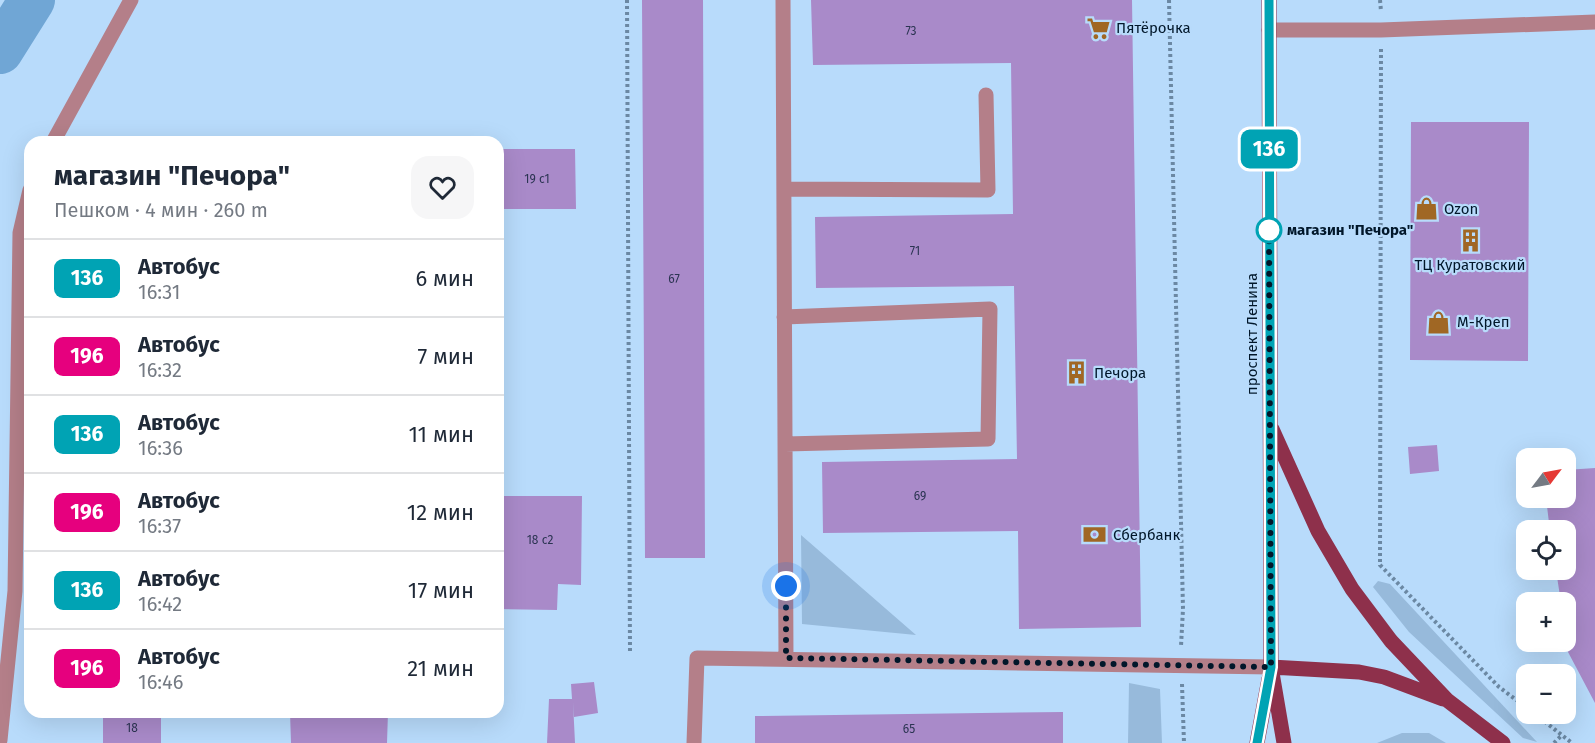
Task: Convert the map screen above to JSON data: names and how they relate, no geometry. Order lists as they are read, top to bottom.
{
  "streets": {
    "main road": ["проспект Ленина"]
  },
  "places": {
    "supermarket": ["Пятёрочка"],
    "shop": ["Ozon", "М-Креп"],
    "other": ["магазин \"Печора\""],
    "building": ["ТЦ Куратовский", "Печора"],
    "bank": ["Сбербанк"]
  },
  "lines": ["bus line 136"],
  "house_numbers": [
    "73",
    "19 с1",
    "71",
    "67",
    "69",
    "18 с2",
    "18",
    "65"
  ],
  "north": "top right",
  "page": {
    "on_map": "136",
    "heading": ["магазин \"Печора\"", "Пешком · 4 мин · 260 m"],
    "list": [
      {
        "mark": "136",
        "name": "Автобус",
        "note": "16:31",
        "value": "6 мин"
      },
      {
        "mark": "196",
        "name": "Автобус",
        "note": "16:32",
        "value": "7 мин"
      },
      {
        "mark": "136",
        "name": "Автобус",
        "note": "16:36",
        "value": "11 мин"
      },
      {
        "mark": "196",
        "name": "Автобус",
        "note": "16:37",
        "value": "12 мин"
      },
      {
        "mark": "136",
        "name": "Автобус",
        "note": "16:42",
        "value": "17 мин"
      },
      {
        "mark": "196",
        "name": "Автобус",
        "note": "16:46",
        "value": "21 мин"
      }
    ],
    "map_buttons": ["+", "−"]
  }
}
